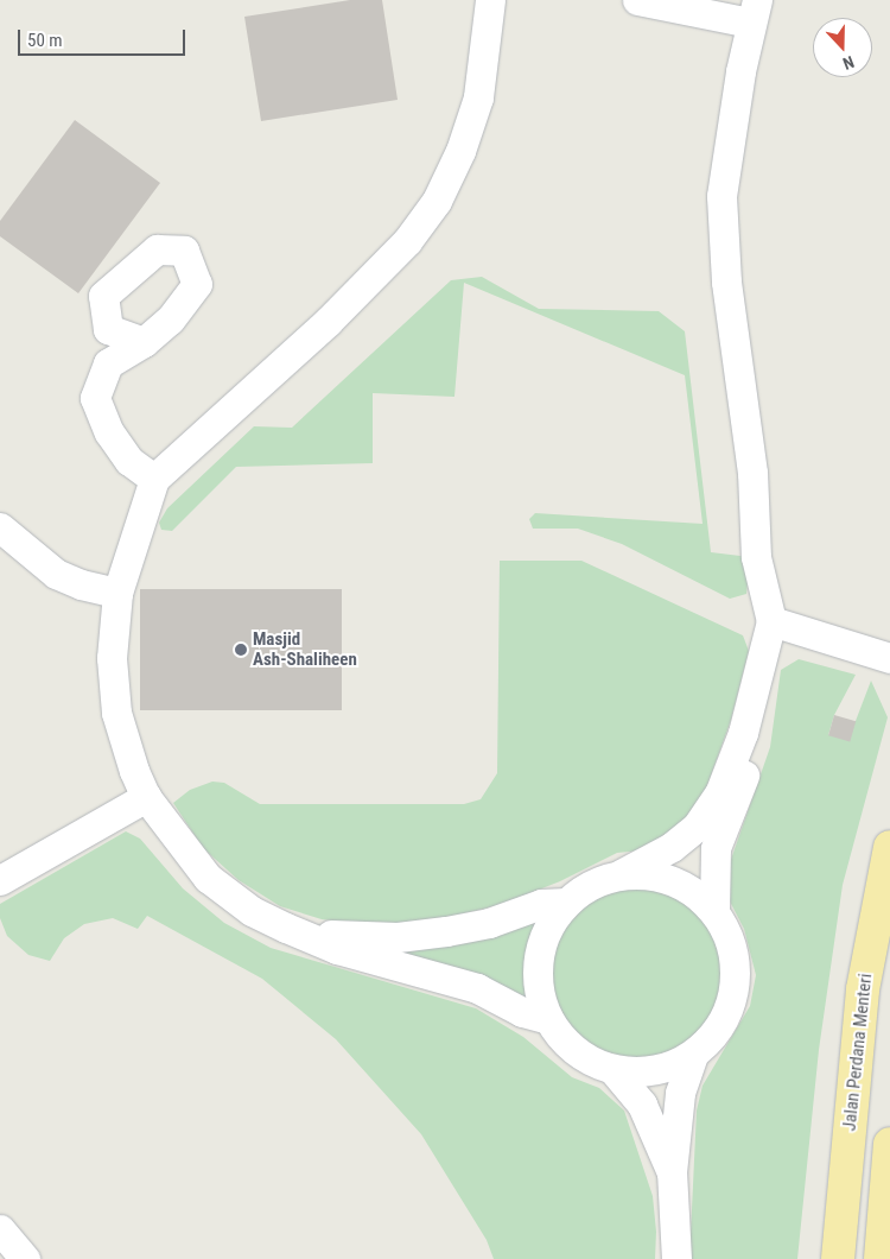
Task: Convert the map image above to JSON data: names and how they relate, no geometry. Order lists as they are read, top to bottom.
{
  "streets": {
    "main road": ["Jalan Perdana Menteri"]
  },
  "places": ["Masjid Ash-Shaliheen"],
  "scale_bar": "50 m",
  "north": "bottom"
}
